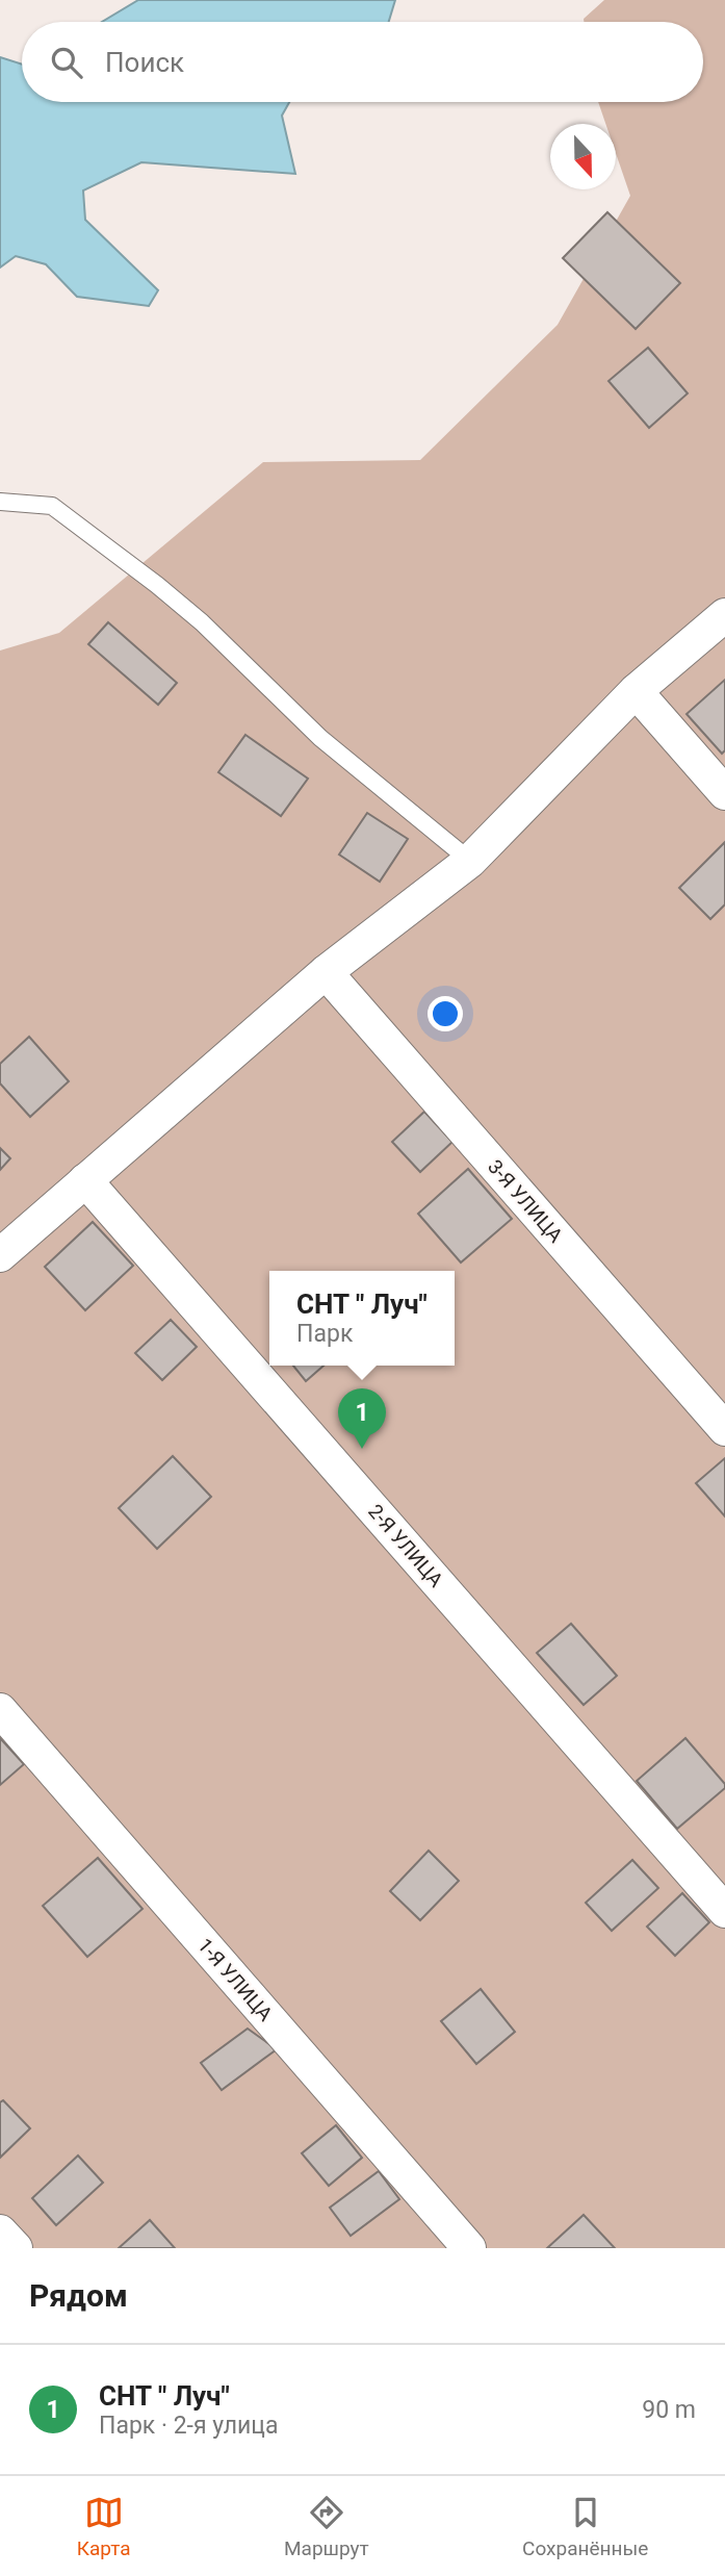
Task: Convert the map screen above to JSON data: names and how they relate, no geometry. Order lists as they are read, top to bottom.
{
  "streets": {
    "street": ["3-Я УЛИЦА", "2-Я УЛИЦА", "1-Я УЛИЦА"]
  },
  "north": "bottom",
  "page": {
    "search": "Поиск",
    "popup": ["СНТ \" Луч\"", "Парк"],
    "pins": "1",
    "heading": "Рядом",
    "list": [
      {
        "mark": "1",
        "name": "СНТ \" Луч\"",
        "note": "Парк · 2-я улица",
        "value": "90 m"
      }
    ],
    "nav": ["Карта", "Маршрут", "Сохранённые"]
  }
}
